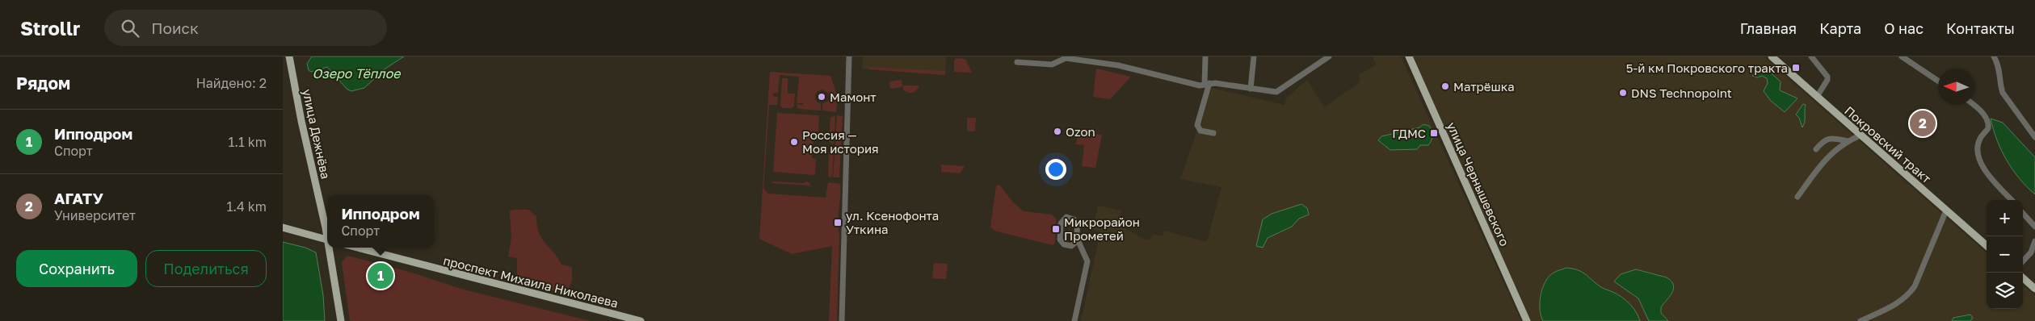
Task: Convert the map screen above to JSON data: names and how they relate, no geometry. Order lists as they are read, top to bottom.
{
  "streets": {
    "main road": [
      "улица Дежнёва",
      "Покровский тракт",
      "улица Чернышевского",
      "проспект Михаила Николаева"
    ]
  },
  "water": ["Озеро Тёплое"],
  "places": {
    "transit": [
      "5-й км Покровского тракта",
      "ГДМС",
      "ул. Ксенофонта Уткина",
      "Микрорайон Прометей"
    ],
    "other": [
      "Матрёшка",
      "DNS Technopoint",
      "Мамонт",
      "Ozon",
      "Россия — Моя история"
    ]
  },
  "north": "left",
  "page": {
    "header": "Strollr",
    "search": "Поиск",
    "nav": [
      "Главная",
      "Карта",
      "О нас",
      "Контакты"
    ],
    "heading": ["Рядом", "Найдено: 2"],
    "list": [
      {
        "mark": "1",
        "name": "Ипподром",
        "note": "Спорт",
        "value": "1.1 km"
      },
      {
        "mark": "2",
        "name": "АГАТУ",
        "note": "Университет",
        "value": "1.4 km"
      }
    ],
    "pins": ["2", "1"],
    "popup": ["Ипподром", "Спорт"],
    "map_buttons": ["+", "−"],
    "buttons": ["Сохранить", "Поделиться"]
  }
}
